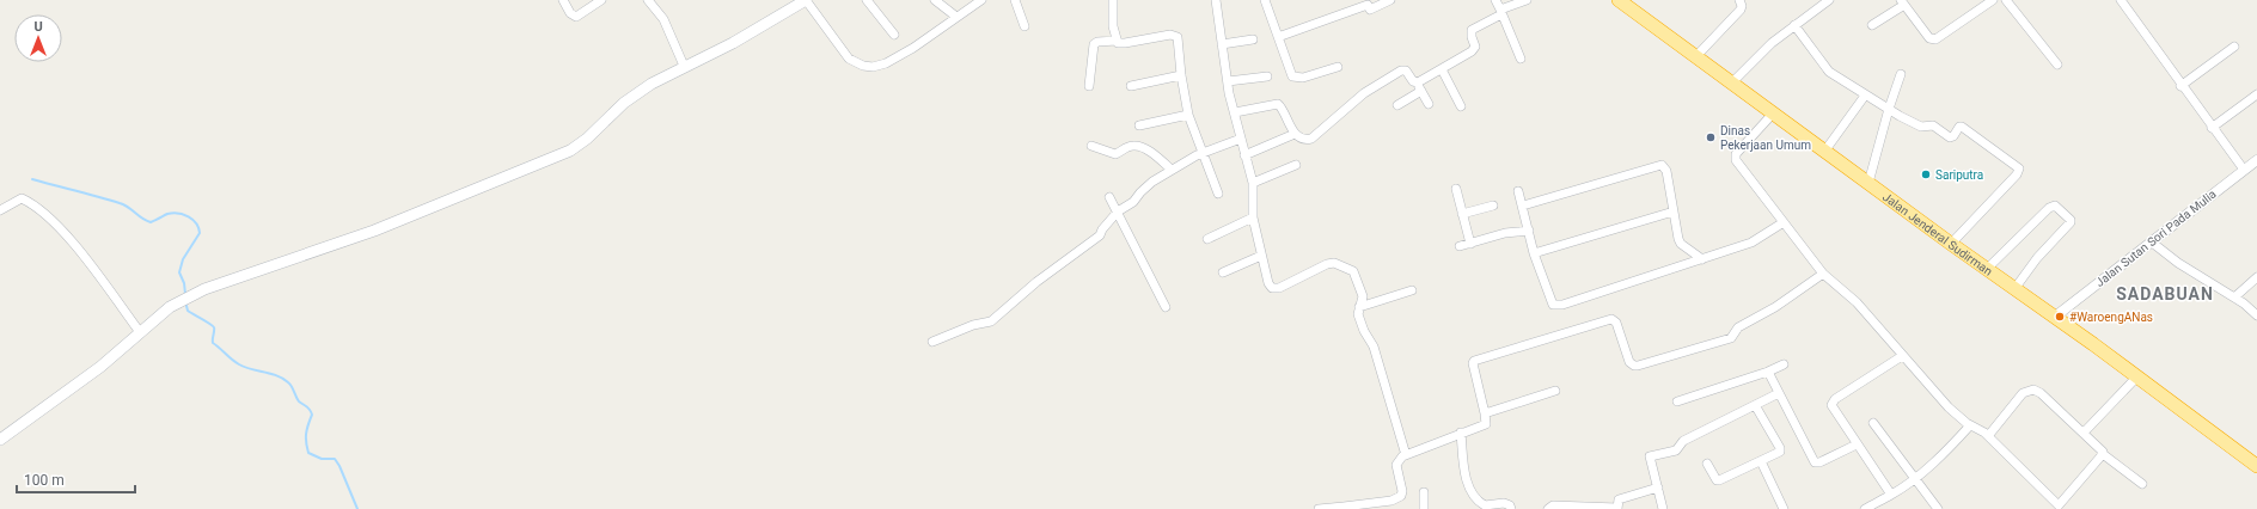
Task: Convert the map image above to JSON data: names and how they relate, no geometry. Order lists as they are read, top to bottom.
{
  "streets": {
    "highway": ["Jalan Jenderal Sudirman"],
    "street": ["Jalan Sutan Sori Pada Mulia"]
  },
  "crossings": [
    ["Jalan Jenderal Sudirman", "Jalan Sutan Sori Pada Mulia"]
  ],
  "districts": ["SADABUAN"],
  "places": ["Dinas Pekerjaan Umum", "Sariputra", "#WaroengANas"],
  "scale_bar": "100 m",
  "north": "top"
}
